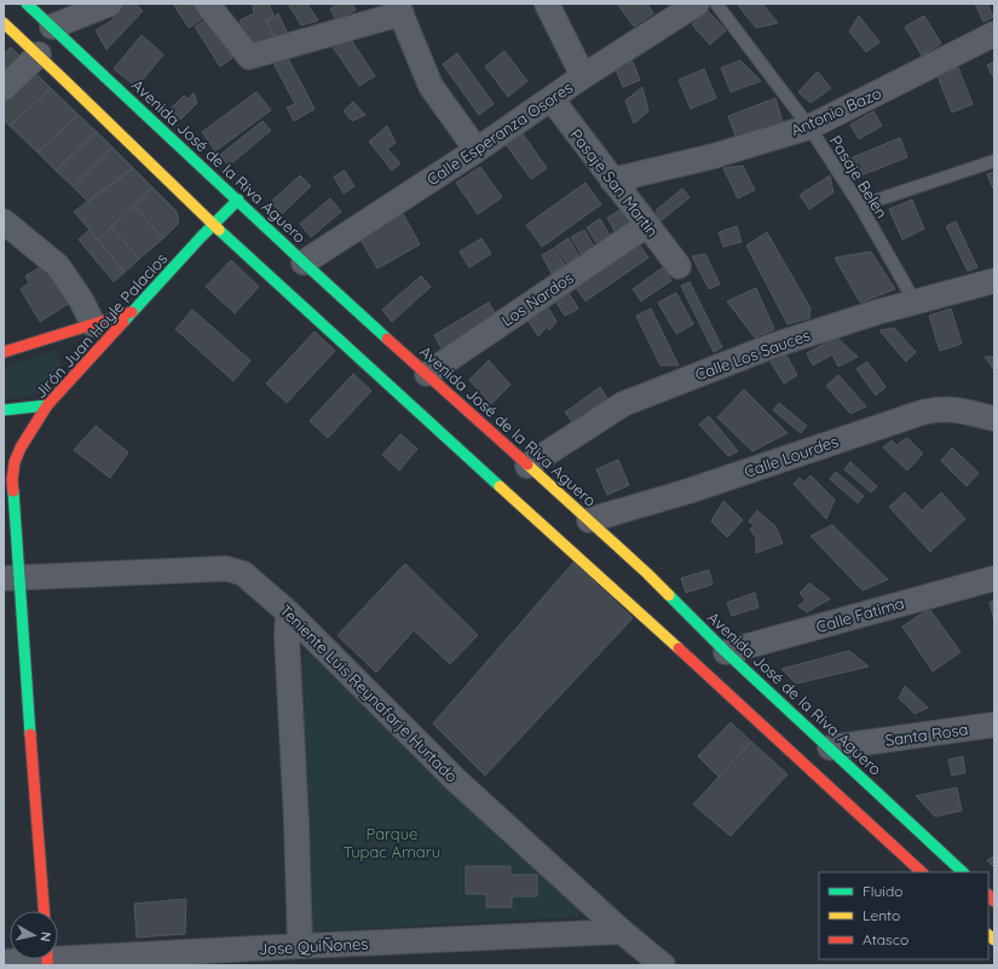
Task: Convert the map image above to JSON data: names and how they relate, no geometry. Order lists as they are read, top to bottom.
{
  "streets": {
    "main road": ["Avenida José de la Riva Aguero", "Jirón Juan Hoyle Palacios"],
    "street": [
      "Antonio Bazo",
      "Calle Esperanza Osores",
      "Pasaje San Martin",
      "Los Nardos",
      "Calle Los Sauces",
      "Calle Lourdes",
      "Calle Fatima",
      "Teniente Luis Reynafarje Hurtado",
      "Santa Rosa",
      "Jose QuiÑones"
    ],
    "lane": ["Pasaje Belen"]
  },
  "crossings": [
    ["Antonio Bazo", "Pasaje Belen"],
    ["Antonio Bazo", "Pasaje San Martin"],
    ["Calle Esperanza Osores", "Avenida José de la Riva Aguero"],
    ["Calle Esperanza Osores", "Pasaje San Martin"],
    ["Avenida José de la Riva Aguero", "Los Nardos"],
    ["Avenida José de la Riva Aguero", "Jirón Juan Hoyle Palacios"],
    ["Avenida José de la Riva Aguero", "Calle Los Sauces"],
    ["Avenida José de la Riva Aguero", "Calle Lourdes"],
    ["Avenida José de la Riva Aguero", "Calle Fatima"],
    ["Avenida José de la Riva Aguero", "Santa Rosa"],
    ["Pasaje Belen", "Calle Los Sauces"],
    ["Pasaje San Martin", "Los Nardos"],
    ["Jirón Juan Hoyle Palacios", "Teniente Luis Reynafarje Hurtado"],
    ["Teniente Luis Reynafarje Hurtado", "Jose QuiÑones"]
  ],
  "parks": ["Parque Tupac Amaru"],
  "legend": ["Fluido", "Lento", "Atasco"],
  "north": "right"
}
